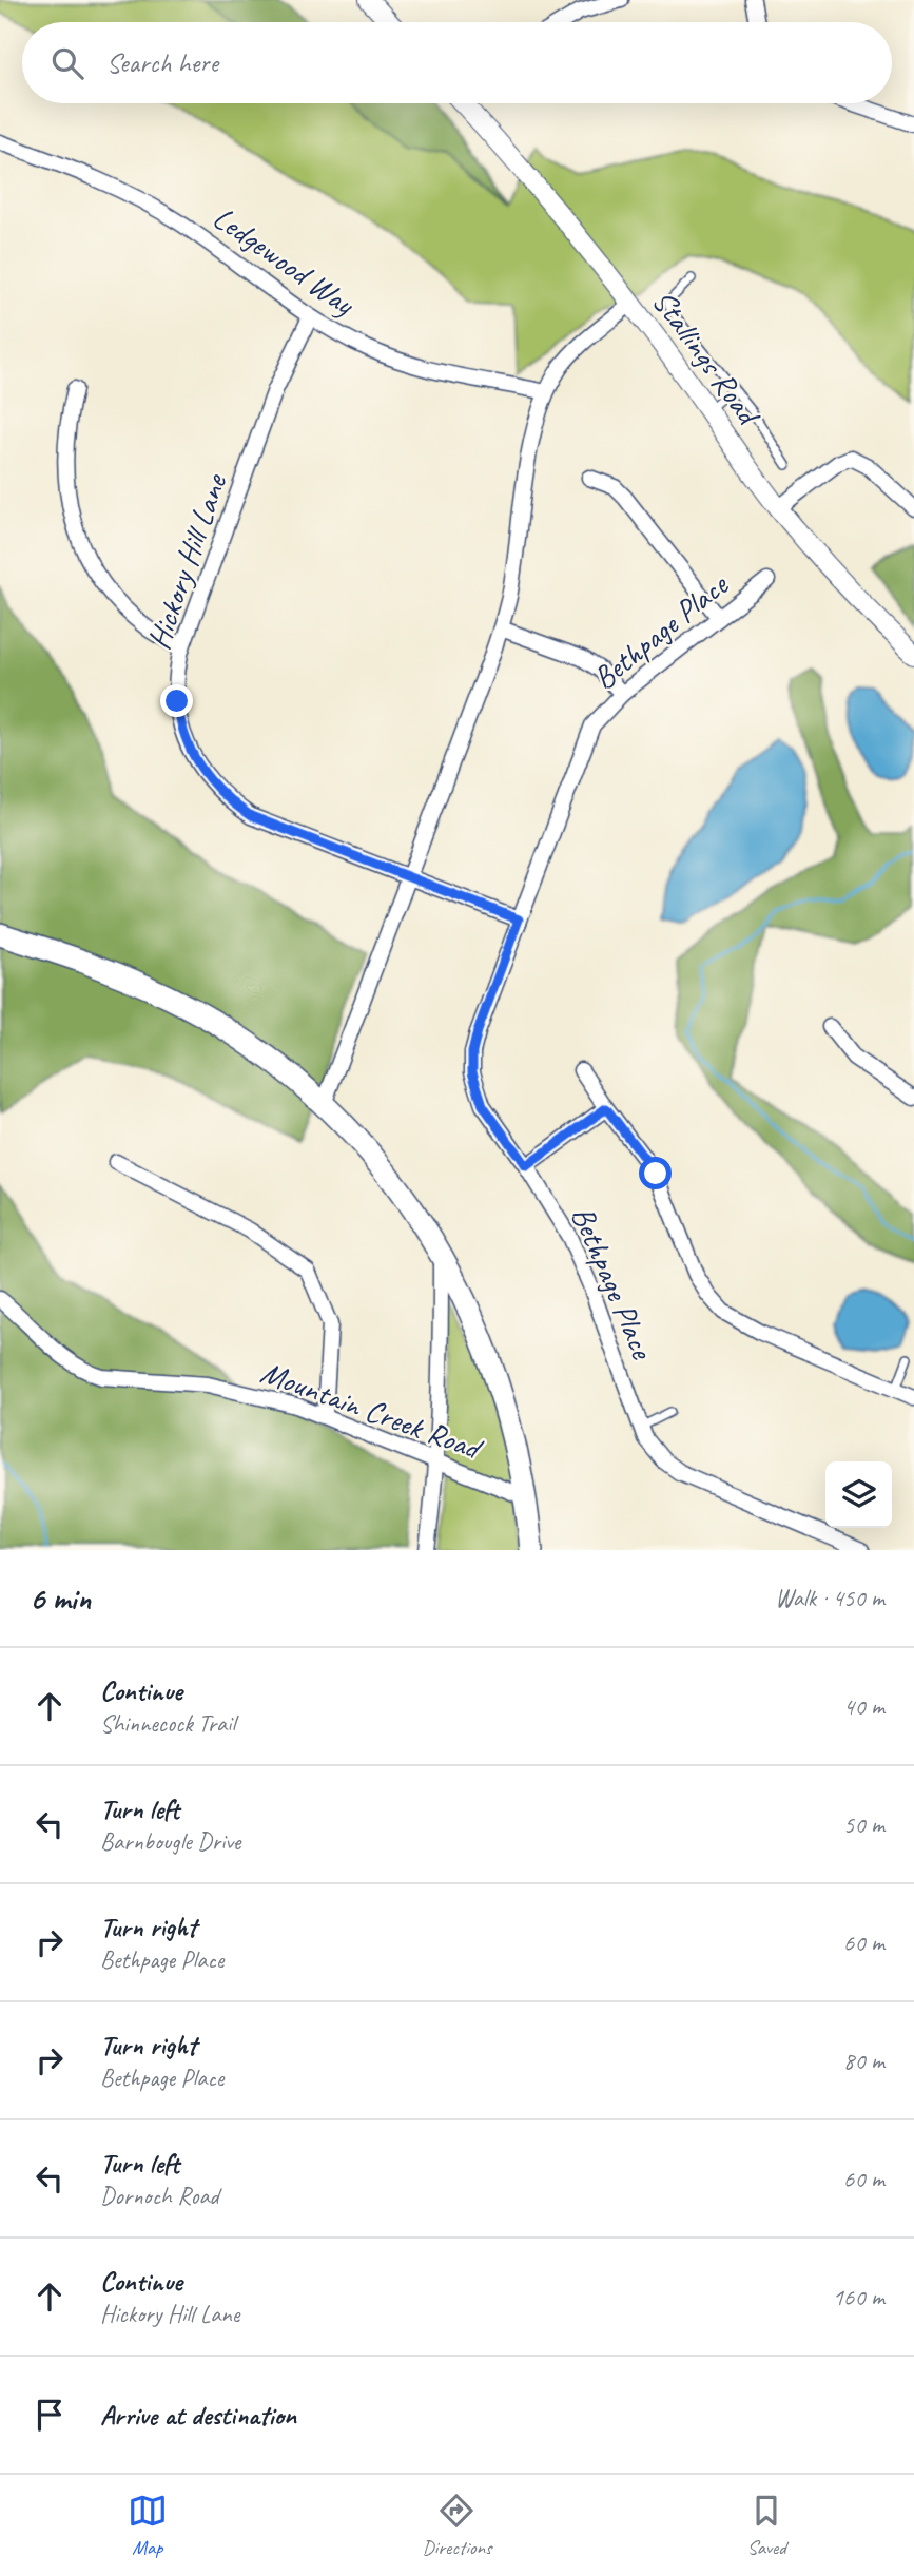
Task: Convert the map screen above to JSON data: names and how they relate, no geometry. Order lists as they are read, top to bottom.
{
  "streets": {
    "street": [
      "Ledgewood Way",
      "Stallings Road",
      "Hickory Hill Lane",
      "Bethpage Place",
      "Mountain Creek Road"
    ]
  },
  "crossings": [
    ["Ledgewood Way", "Hickory Hill Lane"],
    ["Hickory Hill Lane", "Bethpage Place"]
  ],
  "page": {
    "search": "Search here",
    "heading": ["6 min", "Walk · 450 m"],
    "list": [
      ["Continue", "Shinnecock Trail", "40 m"],
      ["Turn left", "Barnbougle Drive", "50 m"],
      ["Turn right", "Bethpage Place", "60 m"],
      ["Turn right", "Bethpage Place", "80 m"],
      ["Turn left", "Dornoch Road", "60 m"],
      ["Continue", "Hickory Hill Lane", "160 m"],
      "Arrive at destination"
    ],
    "nav": ["Map", "Directions", "Saved"]
  }
}
